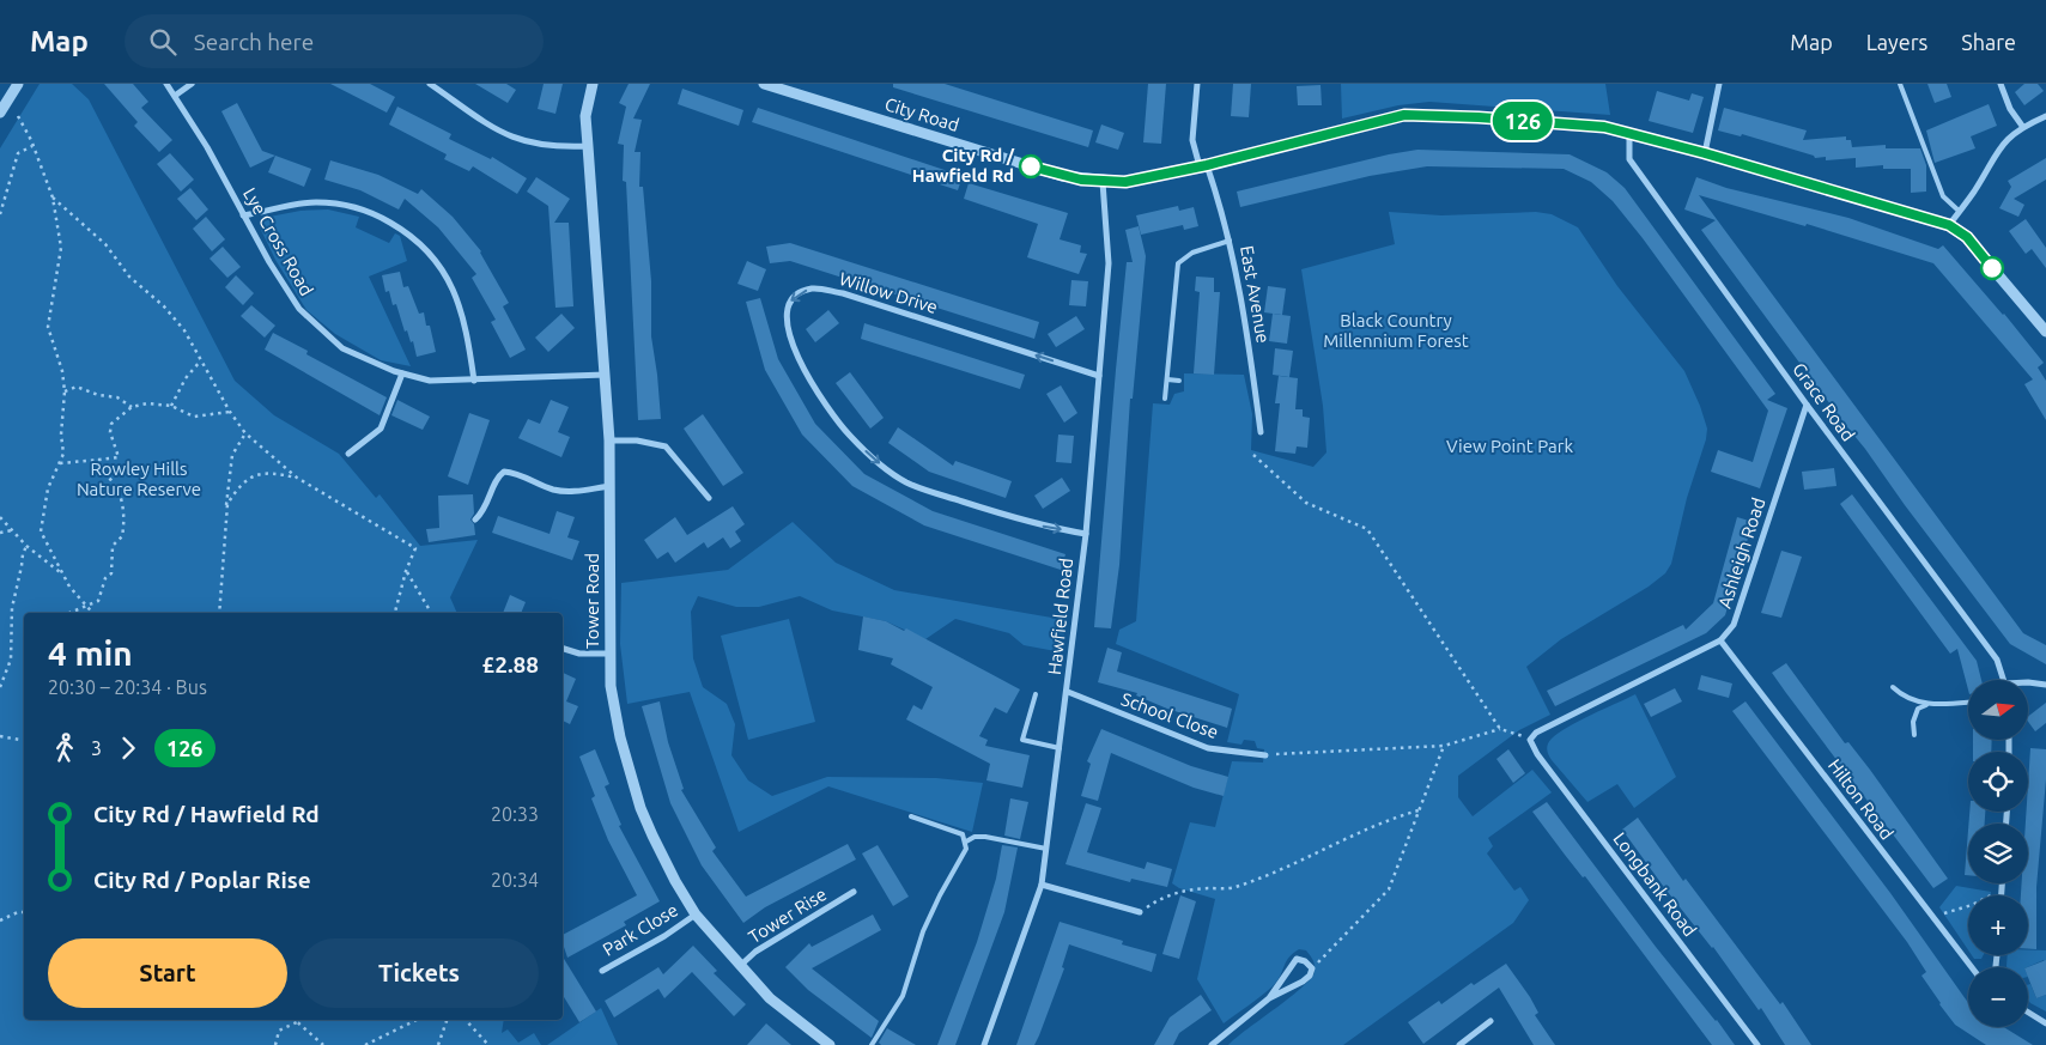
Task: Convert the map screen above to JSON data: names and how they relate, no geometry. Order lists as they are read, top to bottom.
{
  "streets": {
    "street": [
      "City Road",
      "Lye Cross Road",
      "Willow Drive",
      "East Avenue",
      "Grace Road",
      "Ashleigh Road",
      "Tower Road",
      "Hawfield Road",
      "School Close",
      "Hilton Road",
      "Longbank Road",
      "Tower Rise",
      "Park Close"
    ]
  },
  "crossings": [
    ["City Road", "East Avenue"],
    ["City Road", "Grace Road"],
    ["City Road", "Hawfield Road"],
    ["Lye Cross Road", "Tower Road"],
    ["Willow Drive", "Hawfield Road"],
    ["Grace Road", "Ashleigh Road"],
    ["Ashleigh Road", "Hilton Road"],
    ["Tower Road", "Tower Rise"],
    ["Tower Road", "Park Close"],
    ["Hawfield Road", "School Close"]
  ],
  "parks": ["Black Country Millennium Forest", "View Point Park", "Rowley Hills Nature Reserve"],
  "places": ["City Rd / Hawfield Rd"],
  "lines": ["bus line 126"],
  "north": "right",
  "page": {
    "header": "Map",
    "search": "Search here",
    "nav": ["Map", "Layers", "Share"],
    "on_map": "126",
    "heading": ["4 min", "20:30 – 20:34 · Bus", "£2.88"],
    "map_buttons": ["+", "−"],
    "legs": ["3", "126"],
    "list": [
      {
        "name": "City Rd / Hawfield Rd",
        "value": "20:33"
      },
      {
        "name": "City Rd / Poplar Rise",
        "value": "20:34"
      }
    ],
    "buttons": ["Start", "Tickets"]
  }
}
